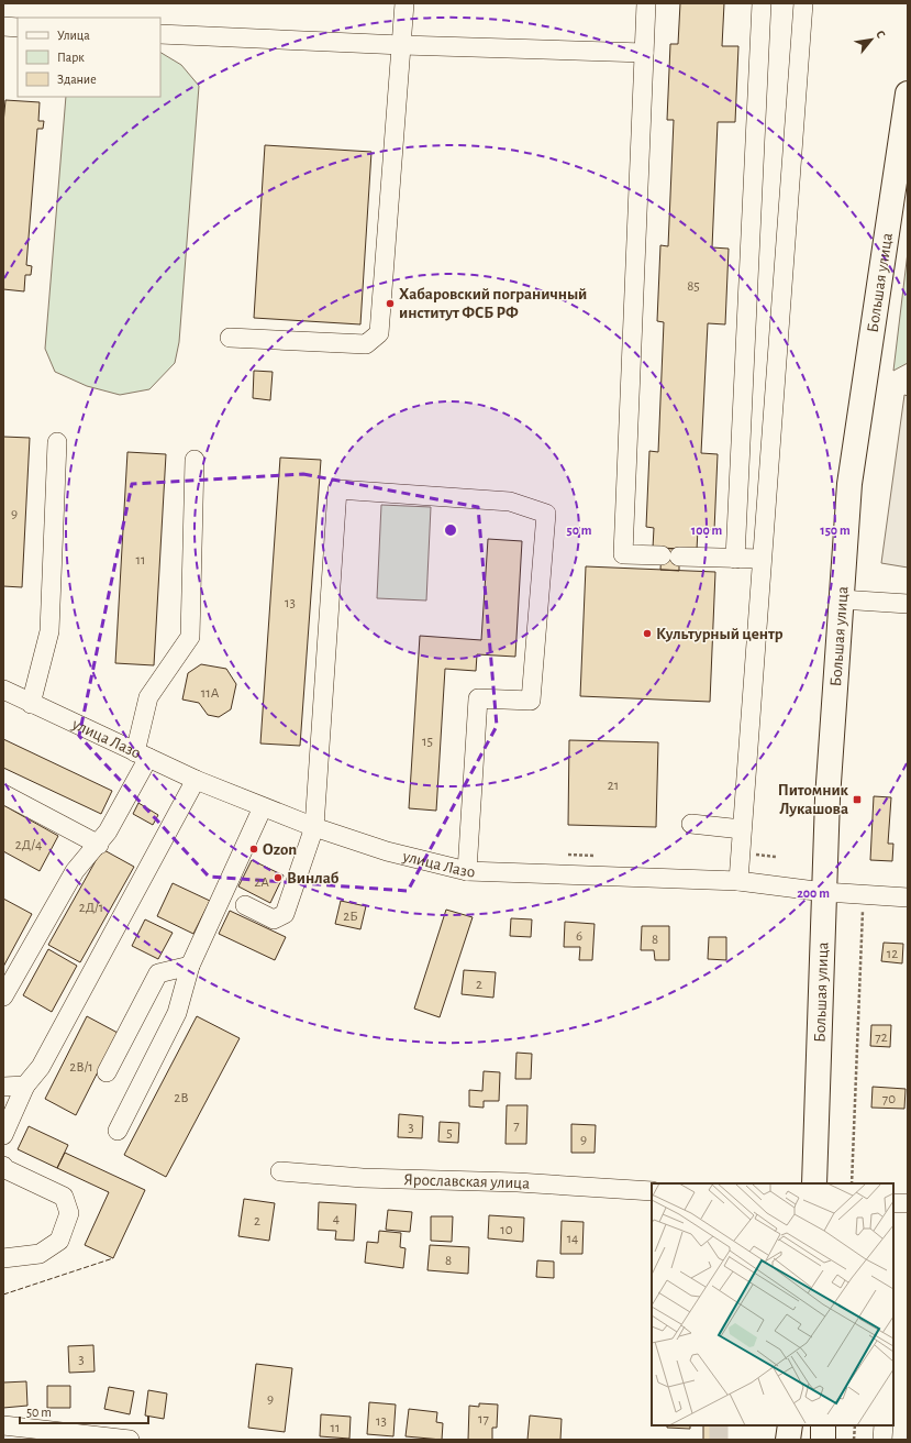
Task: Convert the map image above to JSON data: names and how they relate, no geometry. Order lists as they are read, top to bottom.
{
  "streets": {
    "highway": ["Большая улица"],
    "street": ["улица Лазо", "Ярославская улица"]
  },
  "crossings": [
    ["Большая улица", "улица Лазо"]
  ],
  "places": {
    "other": [
      "Хабаровский пограничный институт ФСБ РФ",
      "Культурный центр",
      "Ozon",
      "Винлаб"
    ],
    "transit": ["Питомник Лукашова"]
  },
  "house_numbers": [
    "85",
    "9",
    "11",
    "13",
    "11А",
    "15",
    "21",
    "2Д/4",
    "2А",
    "2Д/1",
    "2Б",
    "6",
    "8",
    "12",
    "2",
    "72",
    "2В/1",
    "2В",
    "70",
    "7",
    "3",
    "5",
    "9",
    "4",
    "2",
    "10",
    "14",
    "8",
    "3",
    "9",
    "17",
    "13",
    "11"
  ],
  "legend": ["Улица", "Парк", "Здание"],
  "scale_bar": "50 m",
  "north": "top right",
  "rings": [
    "50 m",
    "100 m",
    "150 m",
    "200 m"
  ]
}
